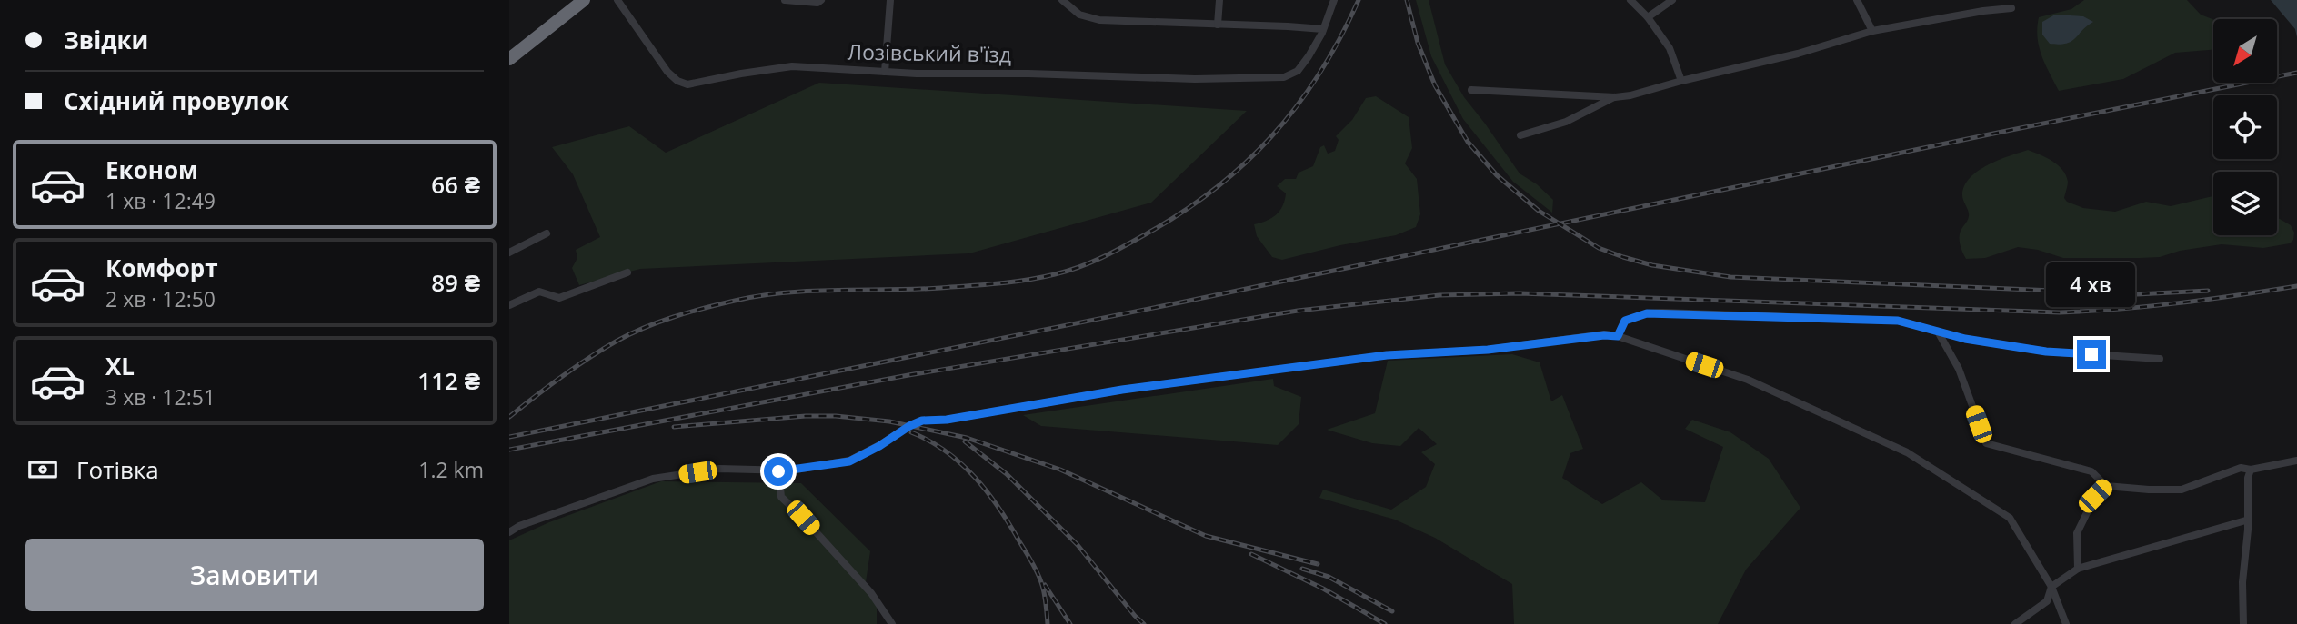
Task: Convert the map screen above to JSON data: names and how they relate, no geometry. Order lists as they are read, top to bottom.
{
  "streets": {
    "street": ["Лозівський в'їзд"]
  },
  "north": "bottom left",
  "page": {
    "banner": ["Звідки", "Східний провулок"],
    "list": [
      {
        "name": "Економ",
        "note": "1 хв · 12:49",
        "value": "66 ₴"
      },
      {
        "name": "Комфорт",
        "note": "2 хв · 12:50",
        "value": "89 ₴"
      },
      {
        "name": "XL",
        "note": "3 хв · 12:51",
        "value": "112 ₴"
      }
    ],
    "bubble": "4 хв",
    "pay": ["Готівка", "1.2 km"],
    "buttons": "Замовити"
  }
}
